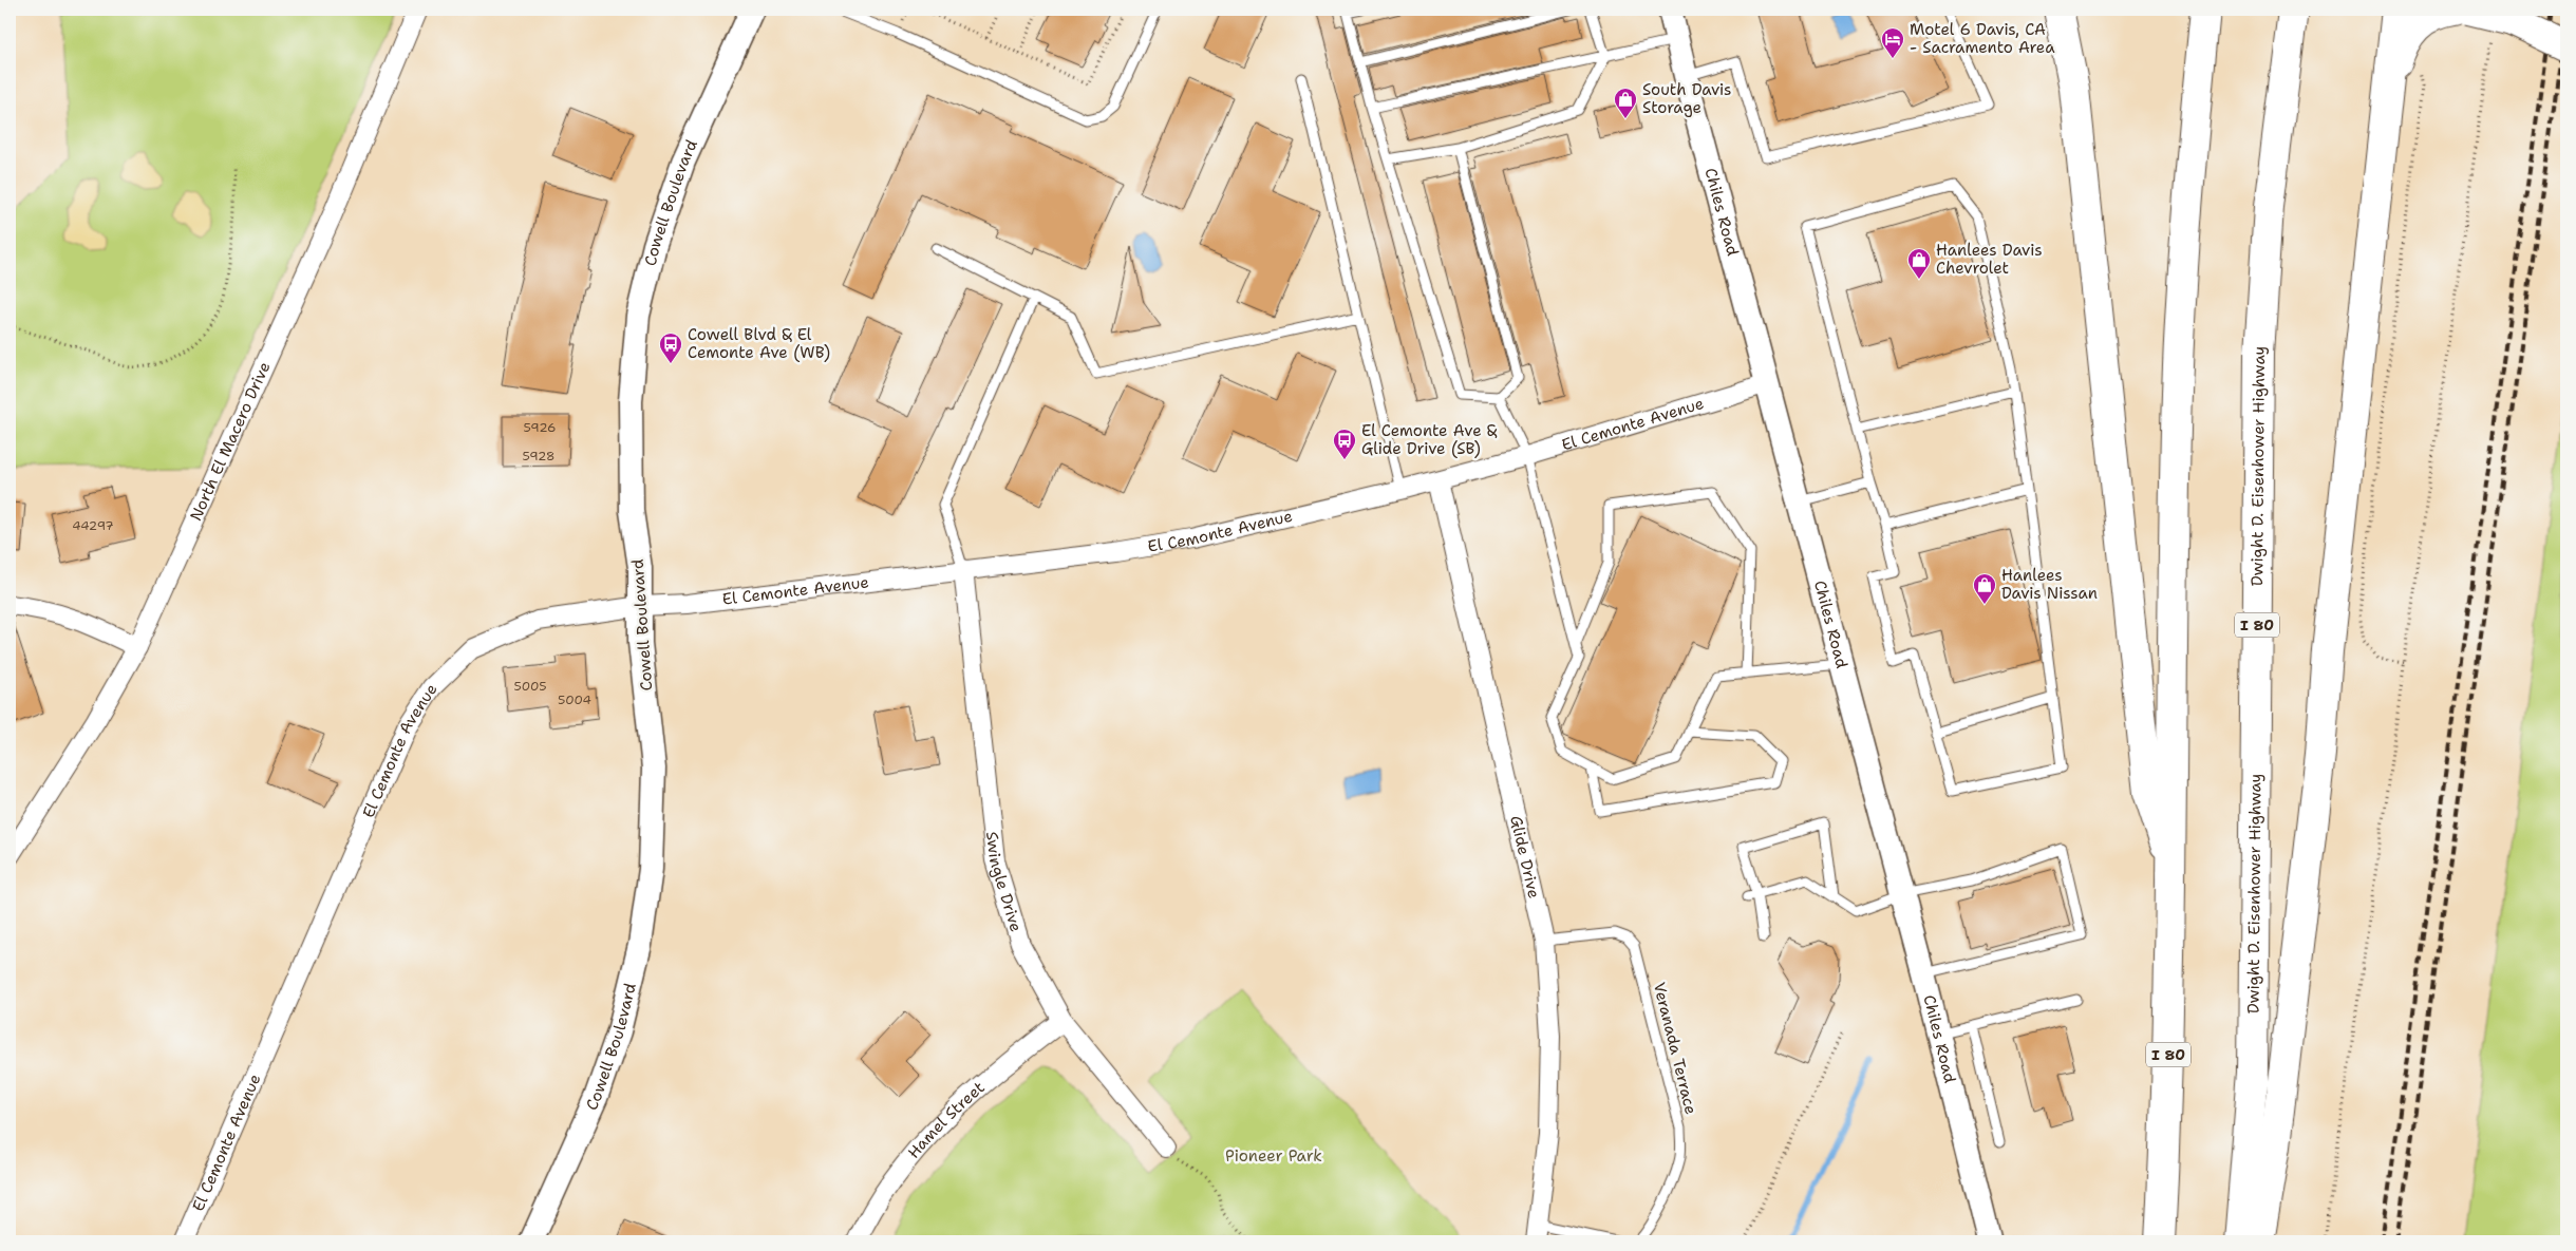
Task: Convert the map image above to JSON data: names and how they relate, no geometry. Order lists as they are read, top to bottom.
{
  "streets": {
    "main road": ["Dwight D. Eisenhower Highway", "I 80"],
    "street": [
      "Cowell Boulevard",
      "Chiles Road",
      "El Cemonte Avenue",
      "North El Macero Drive",
      "Glide Drive",
      "Swingle Drive",
      "Hamel Street"
    ],
    "lane": ["Veranada Terrace"]
  },
  "crossings": [
    ["Cowell Boulevard", "El Cemonte Avenue"],
    ["Chiles Road", "El Cemonte Avenue"],
    ["El Cemonte Avenue", "Glide Drive"],
    ["El Cemonte Avenue", "Swingle Drive"],
    ["Glide Drive", "Veranada Terrace"],
    ["Swingle Drive", "Hamel Street"]
  ],
  "parks": ["Pioneer Park"],
  "places": {
    "hotel": ["Motel 6 Davis, CA - Sacramento Area"],
    "shop": ["South Davis Storage", "Hanlees Davis Chevrolet", "Hanlees Davis Nissan"],
    "bus stop": ["Cowell Blvd & El Cemonte Ave (WB)", "El Cemonte Ave & Glide Drive (SB)"]
  },
  "house_numbers": [
    "5926",
    "5928",
    "44297",
    "5005",
    "5004"
  ]
}
